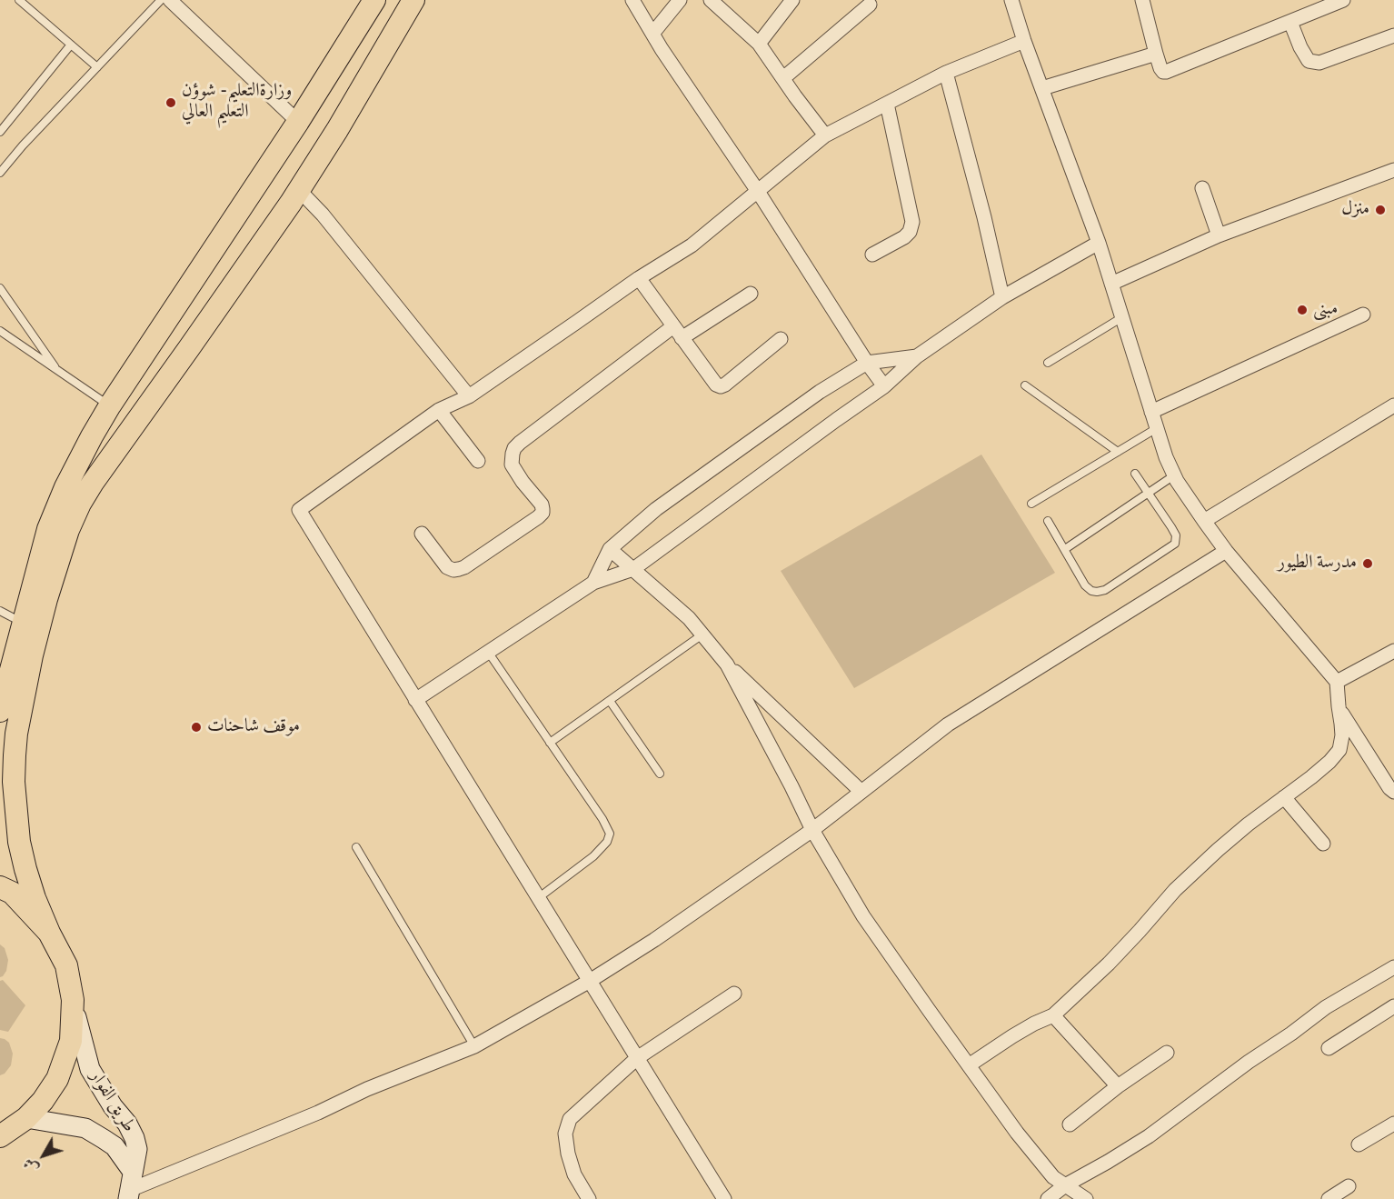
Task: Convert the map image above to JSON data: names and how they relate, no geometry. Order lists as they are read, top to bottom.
{
  "streets": {
    "main road": ["طريق الفوار"]
  },
  "places": [
    "وزارةالتعليم- شوؤن التعليم العالي",
    "منزل",
    "مبنى",
    "مدرسة الطيور",
    "موقف شاحنات"
  ],
  "north": "bottom left"
}
